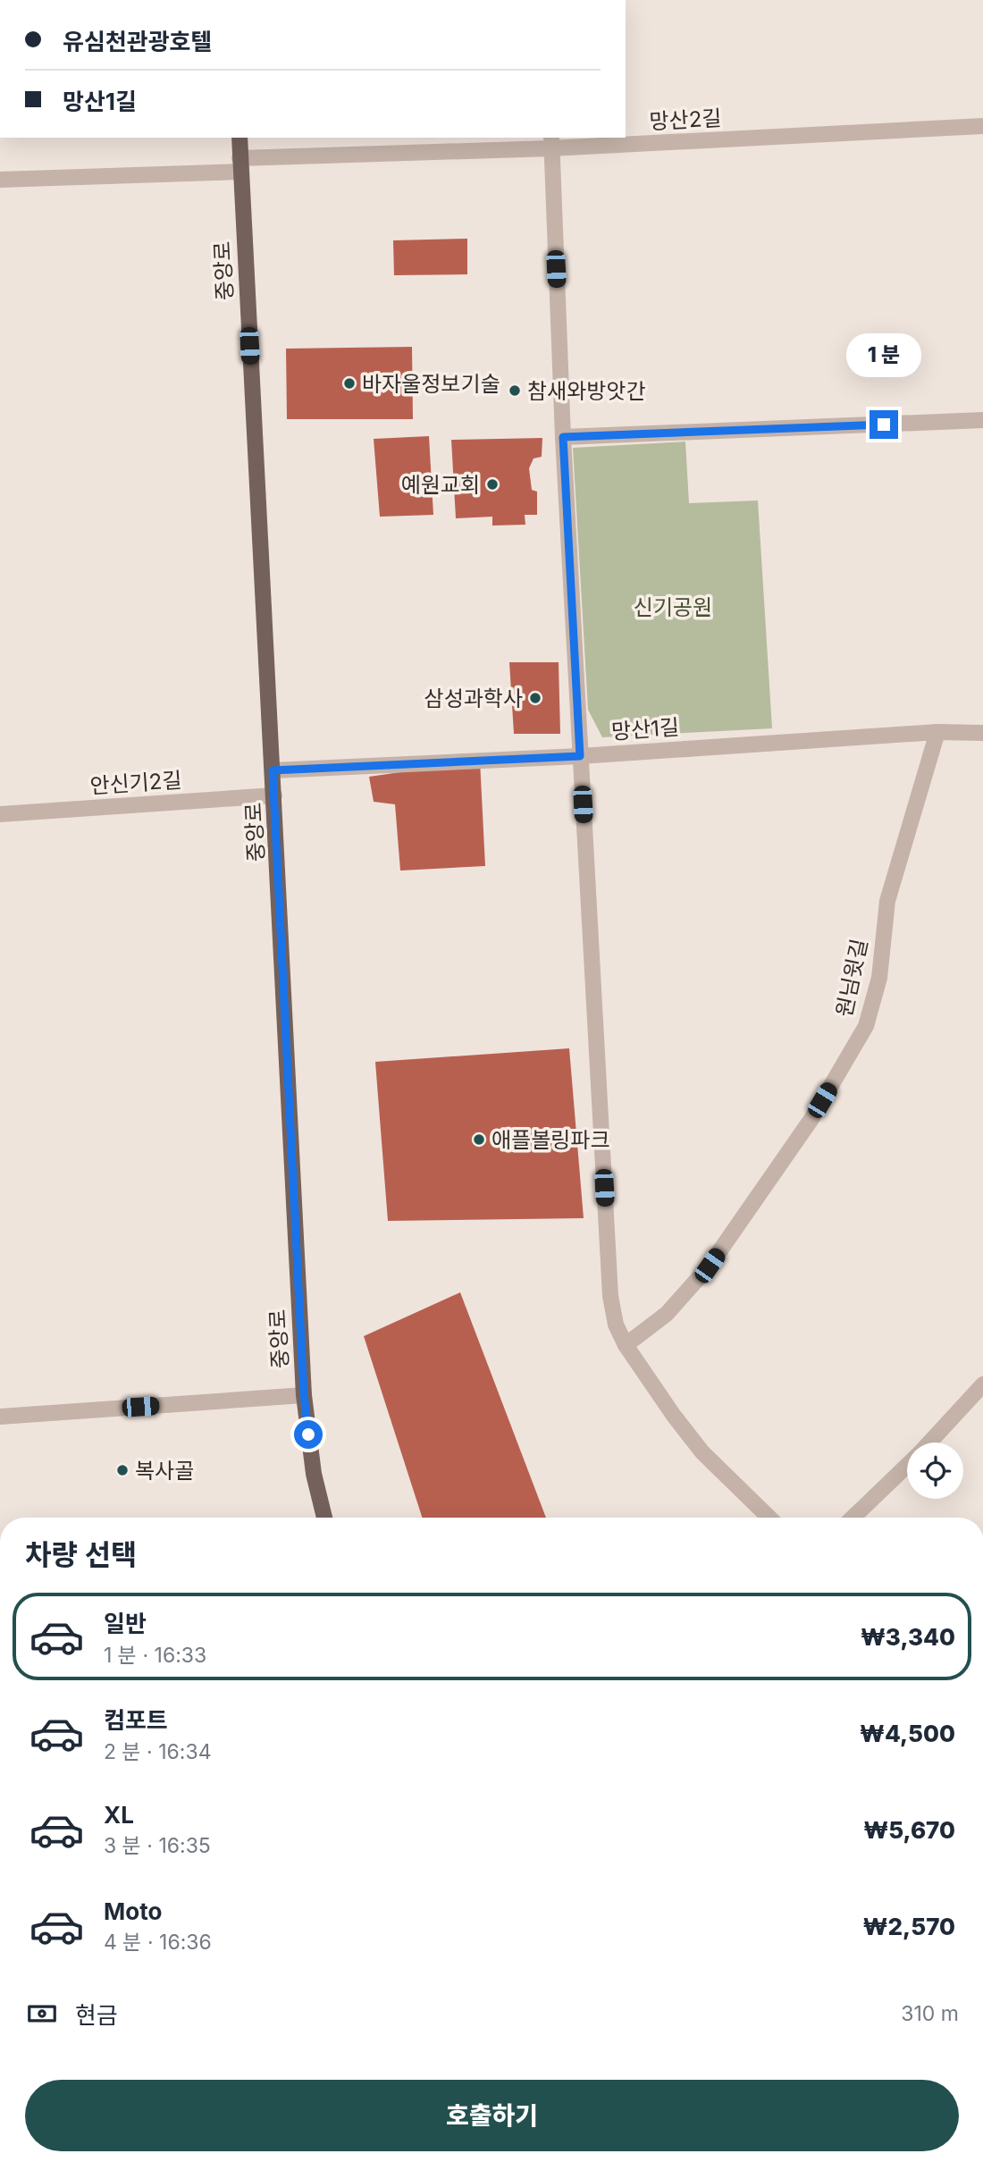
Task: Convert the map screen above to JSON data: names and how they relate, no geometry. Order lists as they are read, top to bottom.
{
  "streets": {
    "main road": ["중앙로"],
    "street": [
      "망산2길",
      "망산1길",
      "안신기2길",
      "원님윗길"
    ]
  },
  "crossings": [
    ["망산2길", "중앙로"],
    ["중앙로", "망산1길"],
    ["중앙로", "안신기2길"],
    ["망산1길", "원님윗길"]
  ],
  "parks": ["신기공원"],
  "places": [
    "바자울정보기술",
    "참새와방앗간",
    "예원교회",
    "삼성과학사",
    "애플볼링파크",
    "복사골"
  ],
  "page": {
    "banner": ["유심천관광호텔", "망산1길"],
    "bubble": "1 분",
    "heading": "차량 선택",
    "list": [
      {
        "name": "일반",
        "note": "1 분 · 16:33",
        "value": "₩3,340"
      },
      {
        "name": "컴포트",
        "note": "2 분 · 16:34",
        "value": "₩4,500"
      },
      {
        "name": "XL",
        "note": "3 분 · 16:35",
        "value": "₩5,670"
      },
      {
        "name": "Moto",
        "note": "4 분 · 16:36",
        "value": "₩2,570"
      }
    ],
    "pay": ["현금", "310 m"],
    "buttons": "호출하기"
  }
}
